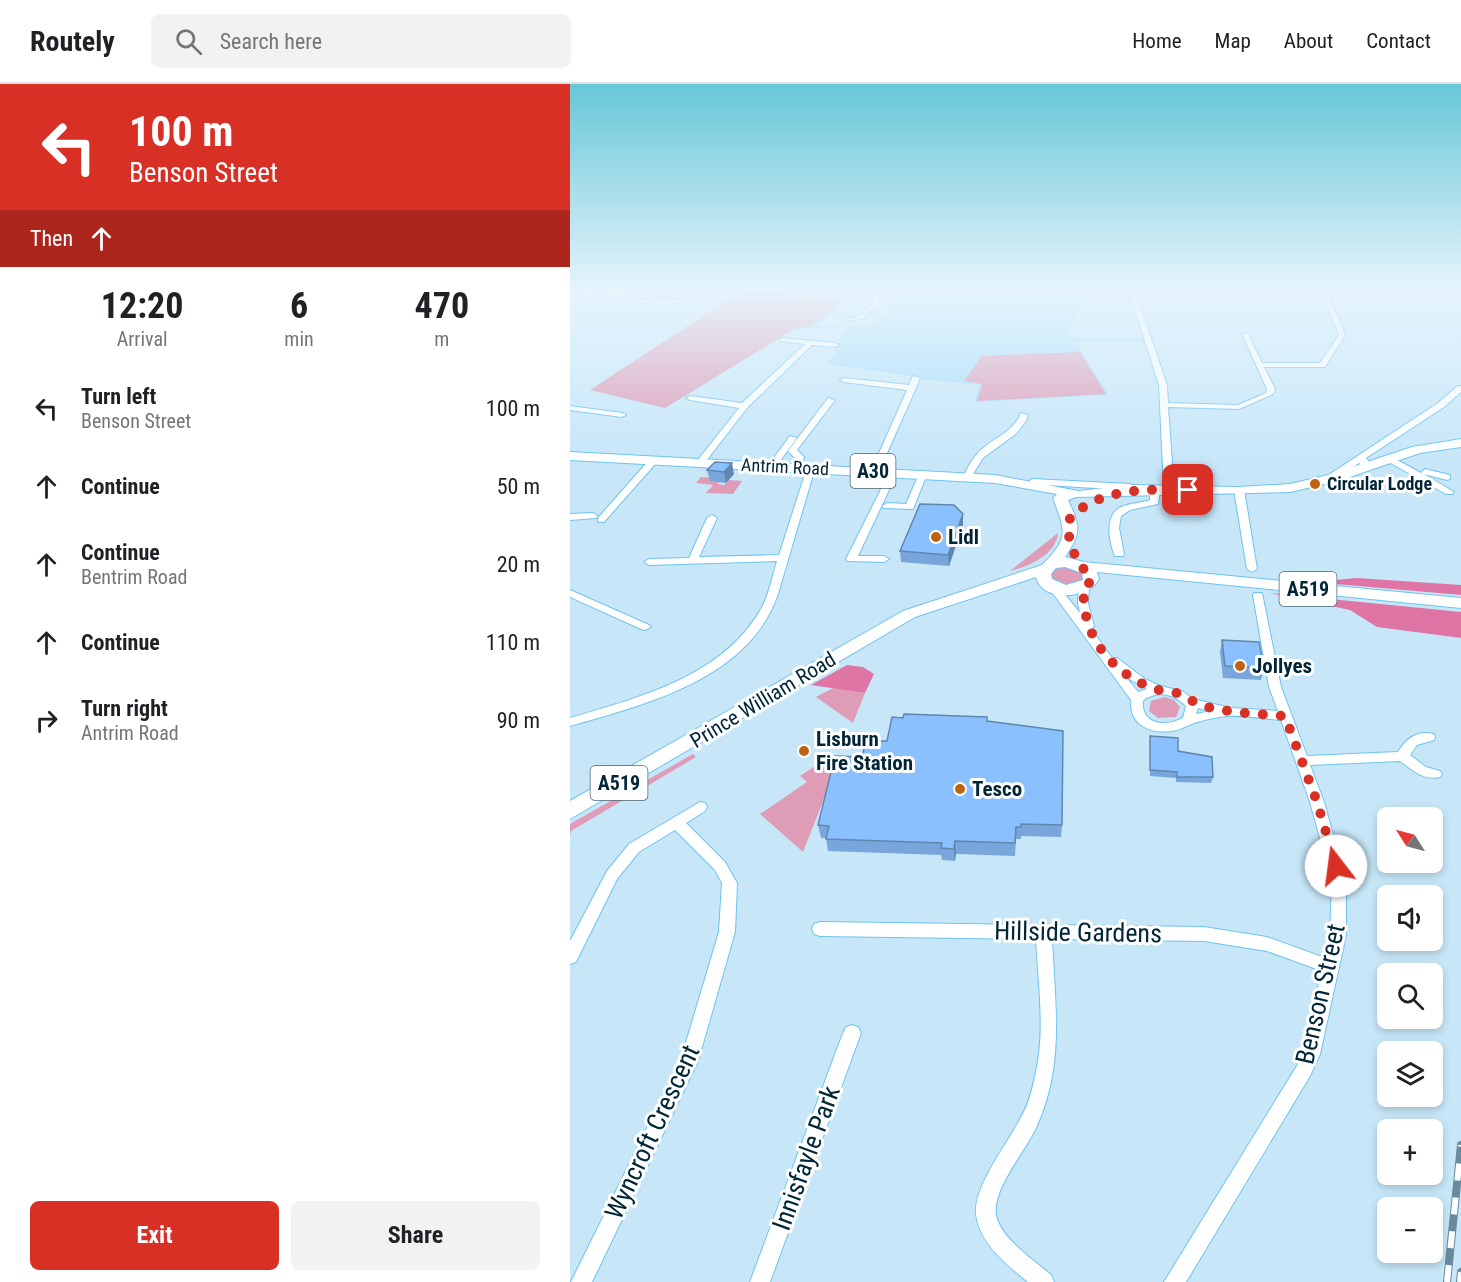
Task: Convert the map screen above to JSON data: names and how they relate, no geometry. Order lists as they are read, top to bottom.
{
  "streets": {
    "main road": [
      "Antrim Road",
      "A30",
      "A519",
      "Prince William Road"
    ],
    "street": [
      "Hillside Gardens",
      "Benson Street",
      "Wyncroft Crescent",
      "Innisfayle Park"
    ]
  },
  "crossings": [
    ["A519", "Prince William Road"],
    ["Hillside Gardens", "Benson Street"]
  ],
  "places": [
    "Circular Lodge",
    "Lidl",
    "Jollyes",
    "Lisburn Fire Station",
    "Tesco"
  ],
  "north": "top left",
  "page": {
    "header": "Routely",
    "search": "Search here",
    "nav": [
      "Home",
      "Map",
      "About",
      "Contact"
    ],
    "turn": ["100 m", "Benson Street"],
    "then": "Then",
    "eta": [
      "12:20",
      "Arrival",
      "6",
      "min",
      "470",
      "m"
    ],
    "list": [
      {
        "name": "Turn left",
        "note": "Benson Street",
        "value": "100 m"
      },
      {
        "name": "Continue",
        "value": "50 m"
      },
      {
        "name": "Continue",
        "note": "Bentrim Road",
        "value": "20 m"
      },
      {
        "name": "Continue",
        "value": "110 m"
      },
      {
        "name": "Turn right",
        "note": "Antrim Road",
        "value": "90 m"
      }
    ],
    "map_buttons": ["+", "−"],
    "buttons": ["Exit", "Share"]
  }
}
